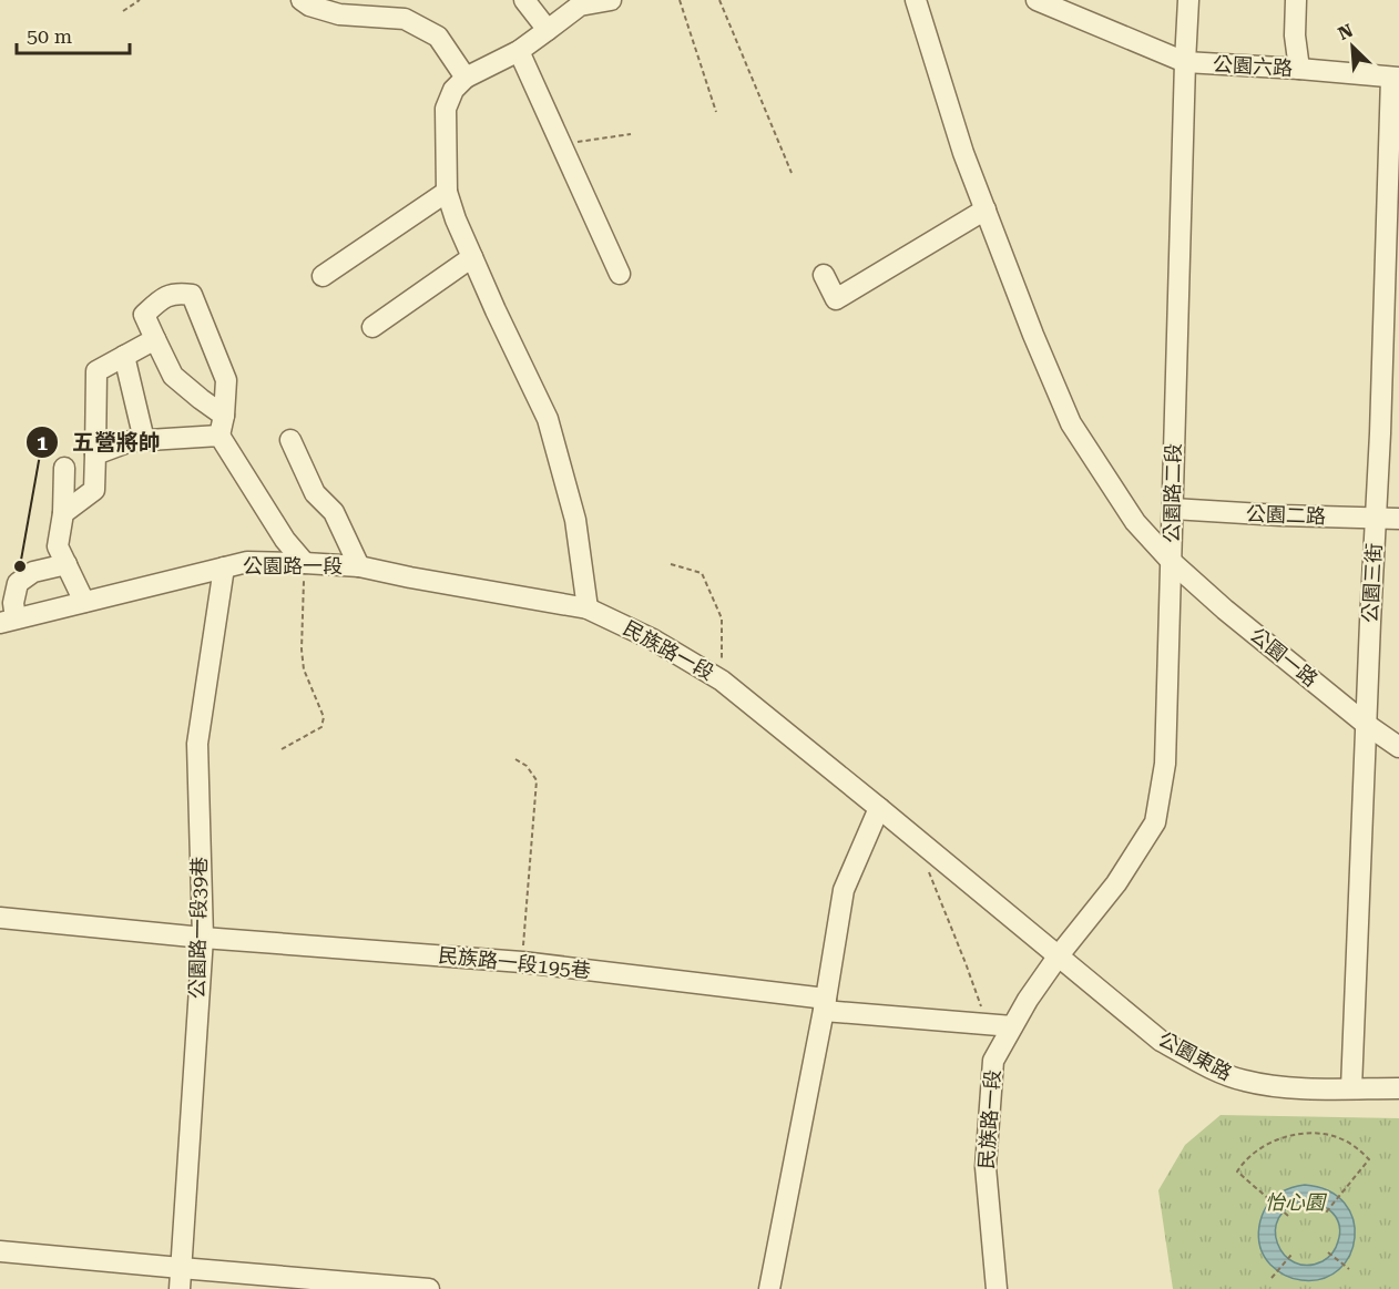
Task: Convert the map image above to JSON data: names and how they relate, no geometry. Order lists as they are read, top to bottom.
{
  "streets": {
    "street": [
      "公園六路",
      "公園路二段",
      "公園二路",
      "公園路一段",
      "公園三街",
      "民族路一段",
      "公園一路",
      "公園路一段39巷",
      "民族路一段195巷",
      "公園東路"
    ]
  },
  "crossings": [
    ["公園六路", "公園路二段"],
    ["公園六路", "公園三街"],
    ["公園路二段", "公園二路"],
    ["公園路二段", "民族路一段"],
    ["公園路二段", "公園一路"],
    ["公園路二段", "公園東路"],
    ["公園二路", "公園三街"],
    ["公園路一段", "民族路一段"],
    ["公園路一段", "公園路一段39巷"],
    ["公園三街", "公園一路"],
    ["公園三街", "公園東路"],
    ["民族路一段", "民族路一段195巷"],
    ["民族路一段", "公園東路"],
    ["公園路一段39巷", "民族路一段195巷"]
  ],
  "parks": ["怡心園"],
  "places": ["五營將帥"],
  "scale_bar": "50 m",
  "north": "top left"
}
